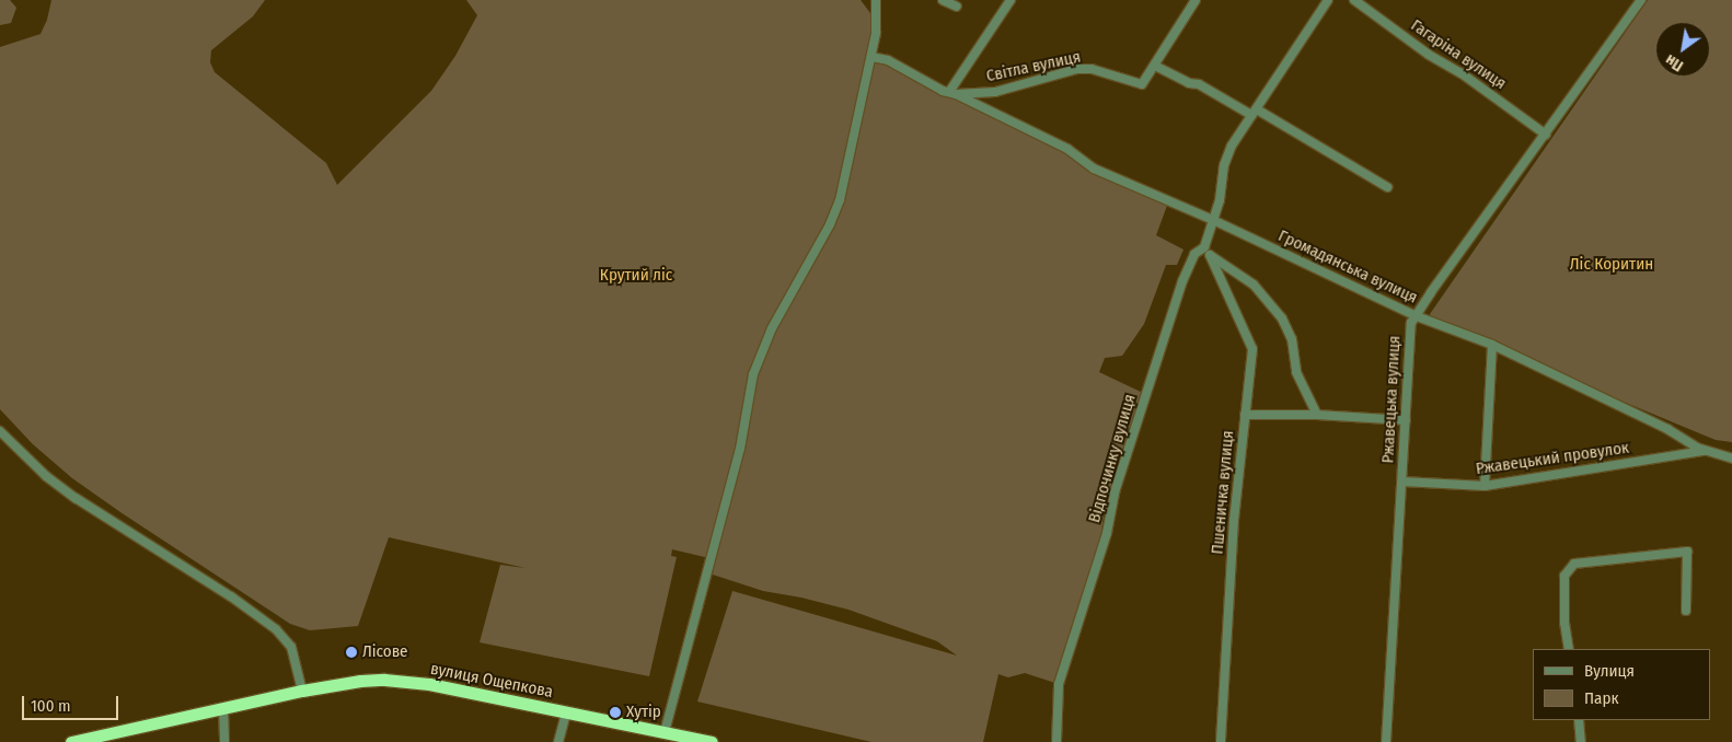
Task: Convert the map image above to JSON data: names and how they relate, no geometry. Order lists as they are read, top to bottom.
{
  "streets": {
    "highway": ["вулиця Ощепкова"],
    "street": [
      "Гагаріна вулиця",
      "Світла вулиця",
      "Громадянська вулиця",
      "Ржавецька вулиця",
      "Відпочинку вулиця",
      "Ржавецький провулок",
      "Пшеничка вулиця"
    ]
  },
  "crossings": [
    ["Гагаріна вулиця", "Ржавецька вулиця"],
    ["Світла вулиця", "Громадянська вулиця"],
    ["Громадянська вулиця", "Ржавецька вулиця"],
    ["Громадянська вулиця", "Ржавецький провулок"],
    ["Ржавецька вулиця", "Ржавецький провулок"]
  ],
  "parks": ["Ліс Коритин", "Крутий ліс"],
  "places": ["Лісове", "Хутір"],
  "legend": ["Вулиця", "Парк"],
  "scale_bar": "100 m",
  "north": "bottom left"
}
